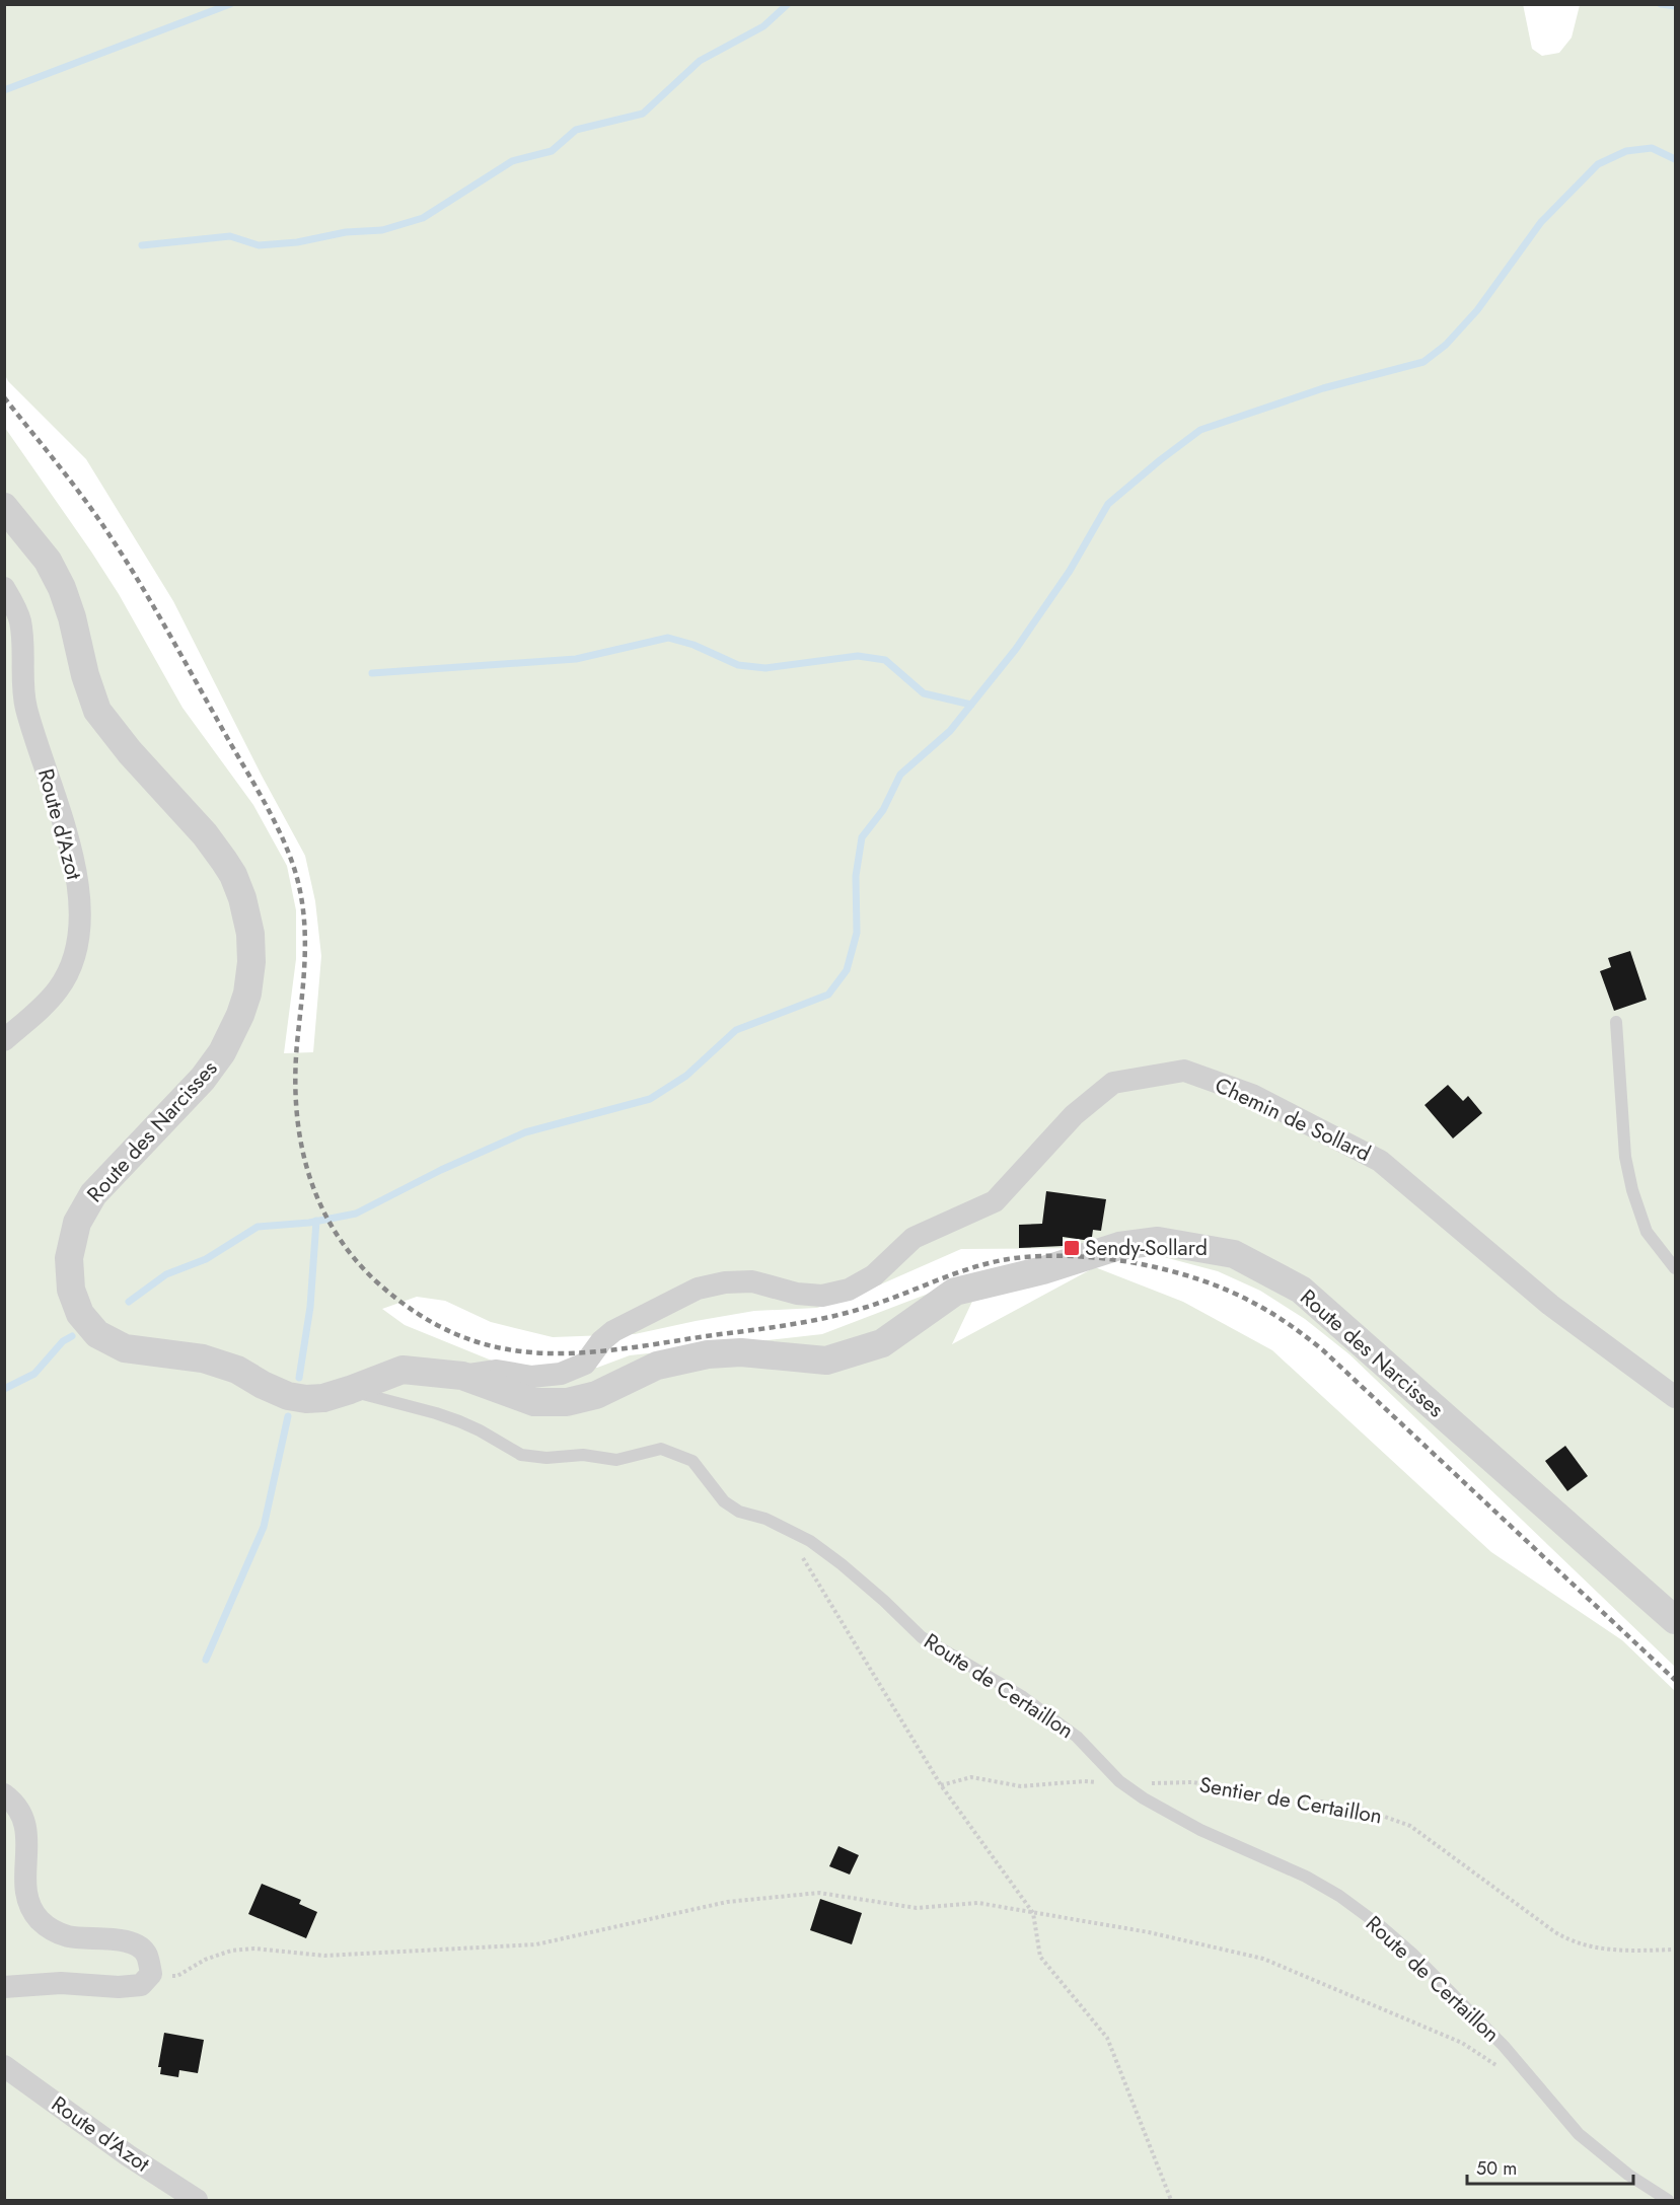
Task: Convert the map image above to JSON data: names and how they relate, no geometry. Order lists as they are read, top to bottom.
{
  "streets": {
    "street": ["Route d'Azot", "Chemin de Sollard", "Route des Narcisses"],
    "lane": ["Route de Certaillon"],
    "path": ["Sentier de Certaillon"]
  },
  "crossings": [
    ["Chemin de Sollard", "Route des Narcisses"],
    ["Route des Narcisses", "Route de Certaillon"],
    ["Route de Certaillon", "Sentier de Certaillon"]
  ],
  "places": {
    "transit": ["Sendy-Sollard"]
  },
  "scale_bar": "50 m"
}
